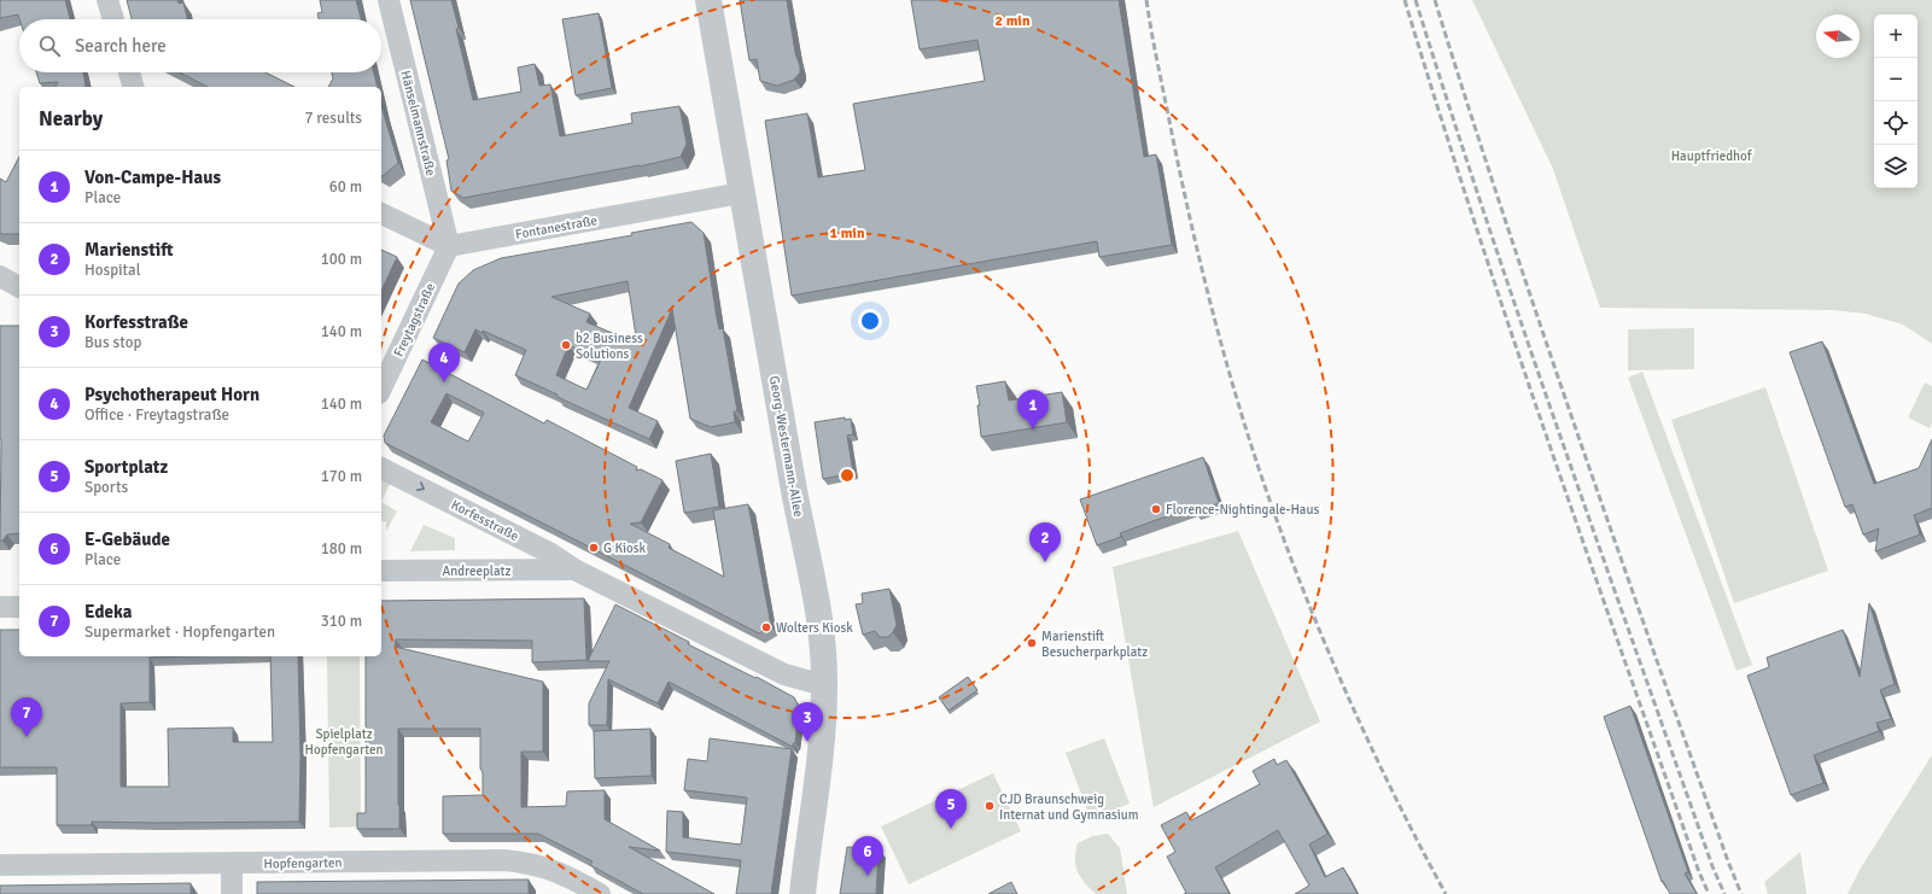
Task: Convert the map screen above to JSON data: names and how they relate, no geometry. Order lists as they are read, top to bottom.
{
  "streets": {
    "street": [
      "Hänselmannstraße",
      "Fontanestraße",
      "Freytagstraße",
      "Georg-Westermann-Allee",
      "Korfesstraße",
      "Andreeplatz",
      "Hopfengarten"
    ]
  },
  "crossings": [
    ["Hänselmannstraße", "Fontanestraße"],
    ["Hänselmannstraße", "Freytagstraße"],
    ["Fontanestraße", "Freytagstraße"],
    ["Fontanestraße", "Georg-Westermann-Allee"],
    ["Georg-Westermann-Allee", "Korfesstraße"],
    ["Korfesstraße", "Andreeplatz"]
  ],
  "one_way": ["Korfesstraße"],
  "parks": ["Hauptfriedhof", "Spielplatz Hopfengarten"],
  "places": [
    "b2 Business Solutions",
    "Florence-Nightingale-Haus",
    "G Kiosk",
    "Wolters Kiosk",
    "Marienstift Besucherparkplatz",
    "CJD Braunschweig Internat und Gymnasium"
  ],
  "north": "left",
  "page": {
    "map_buttons": ["+", "−"],
    "search": "Search here",
    "heading": ["Nearby", "7 results"],
    "list": [
      {
        "mark": "1",
        "name": "Von-Campe-Haus",
        "note": "Place",
        "value": "60 m"
      },
      {
        "mark": "2",
        "name": "Marienstift",
        "note": "Hospital",
        "value": "100 m"
      },
      {
        "mark": "3",
        "name": "Korfesstraße",
        "note": "Bus stop",
        "value": "140 m"
      },
      {
        "mark": "4",
        "name": "Psychotherapeut Horn",
        "note": "Office · Freytagstraße",
        "value": "140 m"
      },
      {
        "mark": "5",
        "name": "Sportplatz",
        "note": "Sports",
        "value": "170 m"
      },
      {
        "mark": "6",
        "name": "E-Gebäude",
        "note": "Place",
        "value": "180 m"
      },
      {
        "mark": "7",
        "name": "Edeka",
        "note": "Supermarket · Hopfengarten",
        "value": "310 m"
      }
    ],
    "pins": [
      "4",
      "1",
      "2",
      "7",
      "3",
      "5",
      "6"
    ]
  },
  "rings": ["2 min", "1 min"]
}
